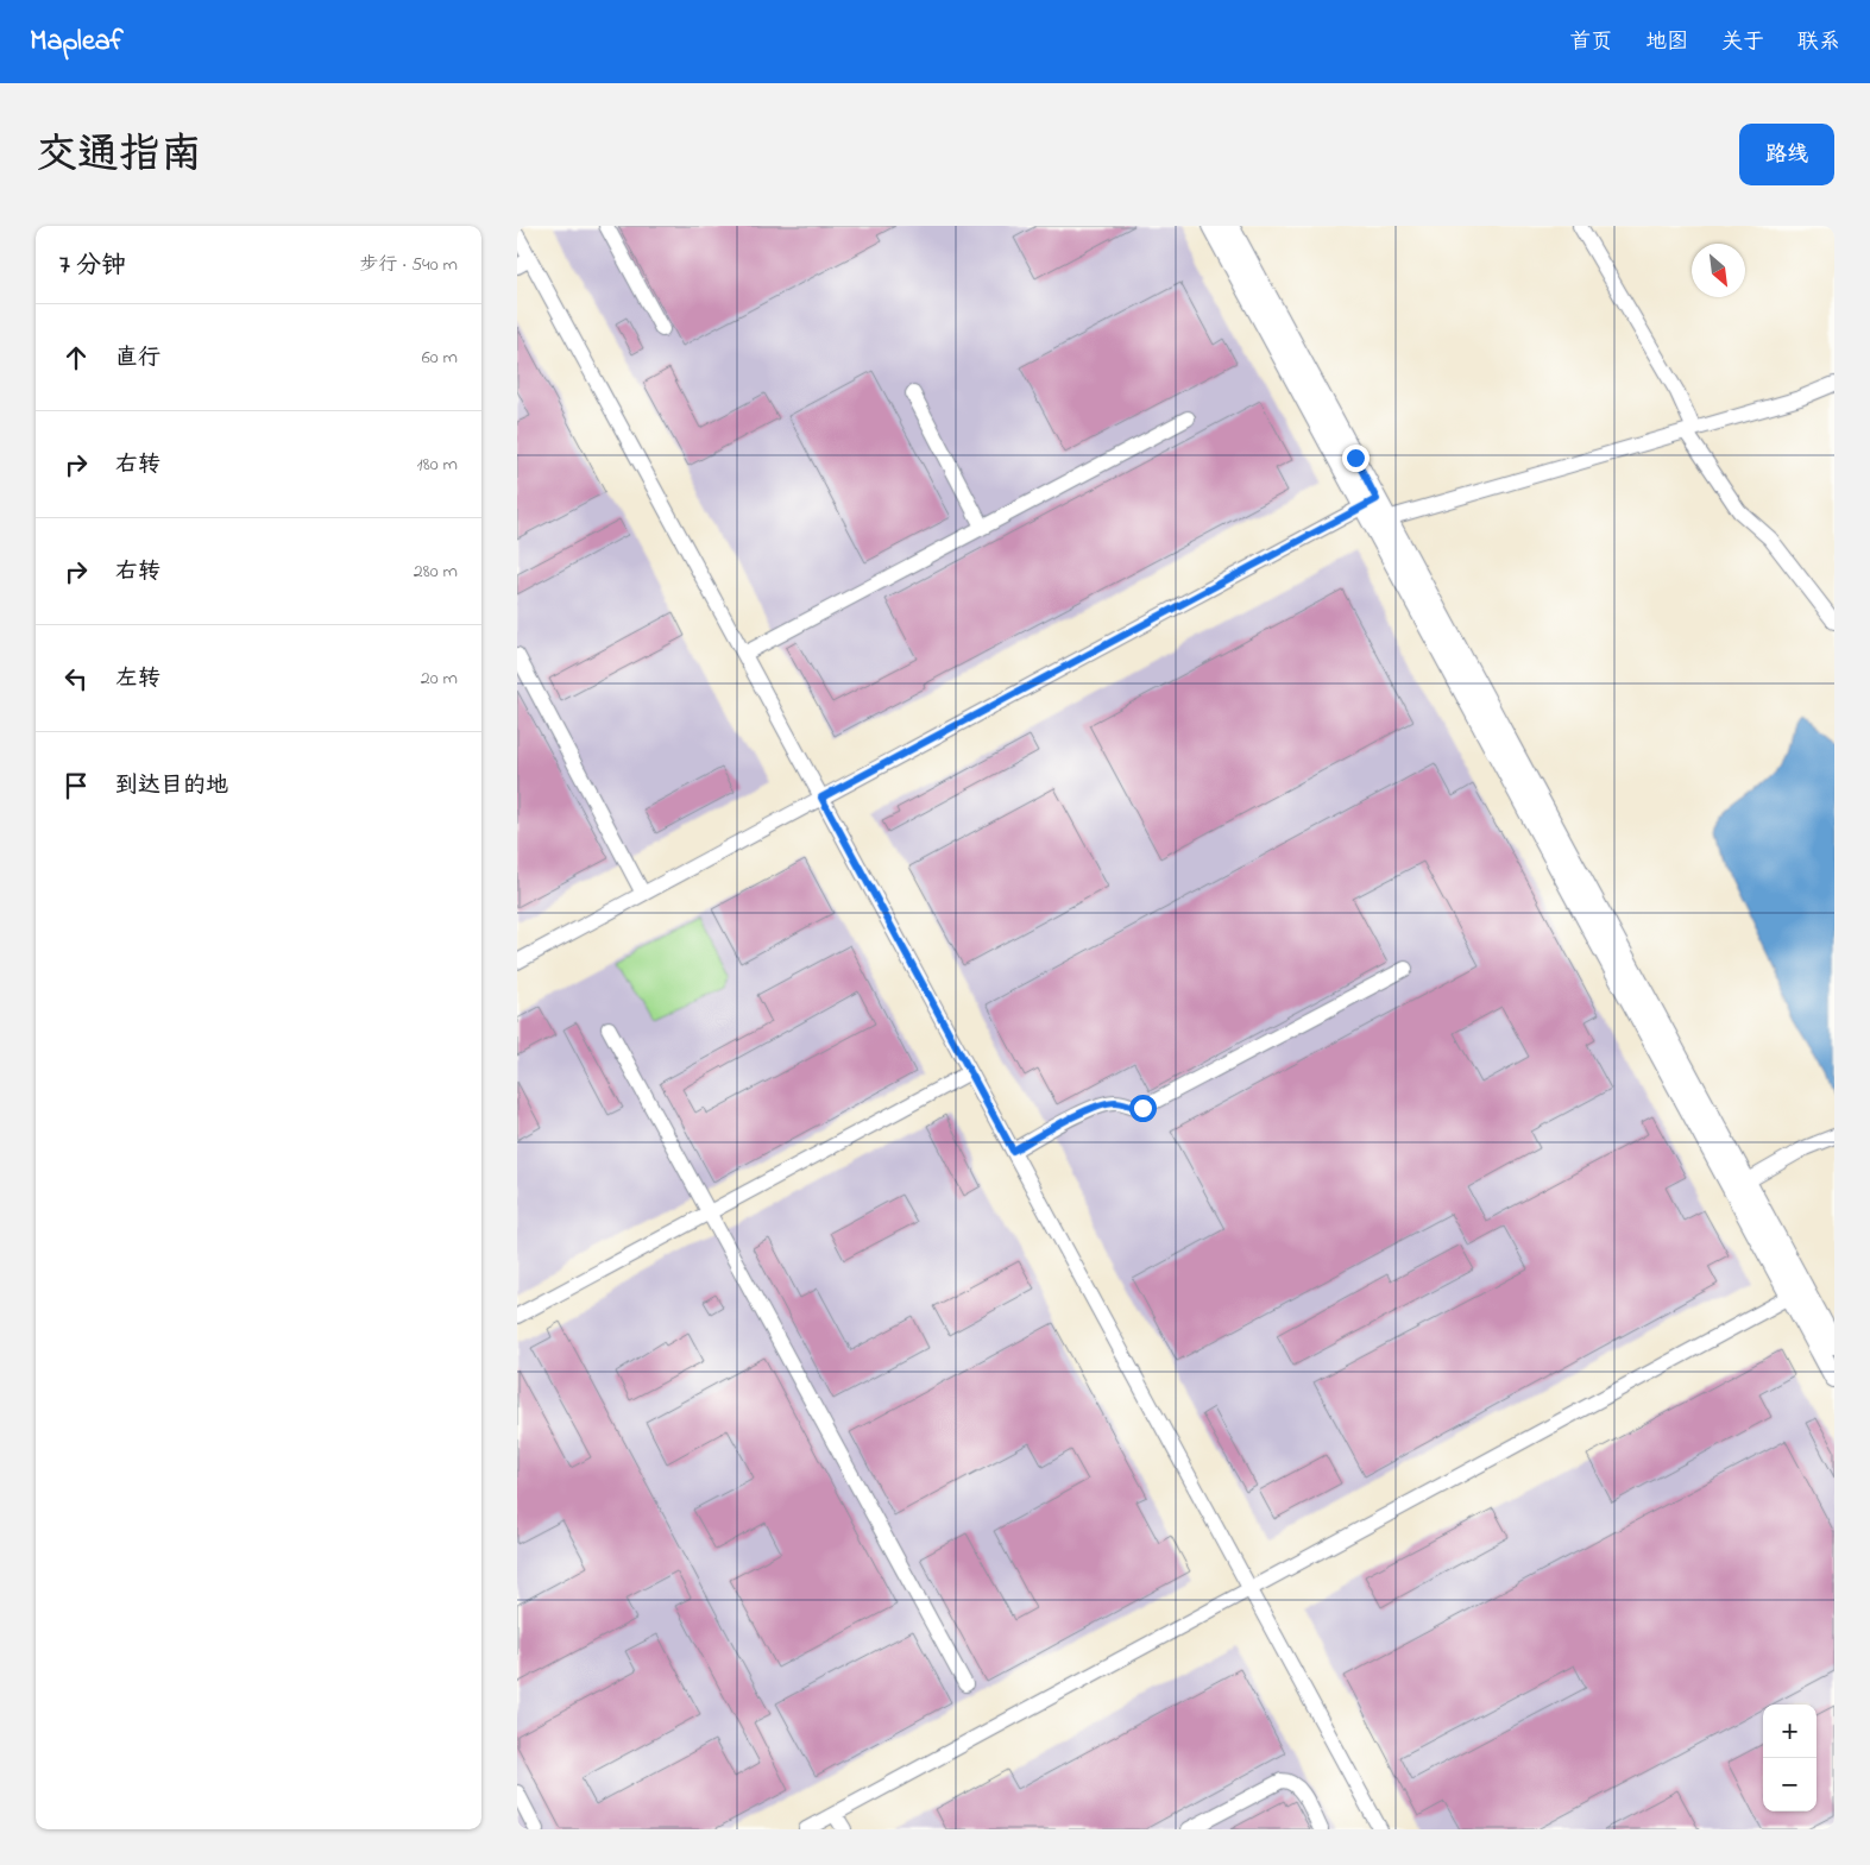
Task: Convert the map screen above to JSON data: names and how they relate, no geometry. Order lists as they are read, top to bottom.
{
  "north": "bottom right",
  "page": {
    "header": "Mapleaf",
    "nav": [
      "首页",
      "地图",
      "关于",
      "联系"
    ],
    "title": "交通指南",
    "buttons": "路线",
    "heading": ["7 分钟", "步行 · 540 m"],
    "list": [
      ["直行", "60 m"],
      ["右转", "180 m"],
      ["右转", "280 m"],
      ["左转", "20 m"],
      "到达目的地"
    ],
    "map_buttons": ["+", "−"]
  }
}
